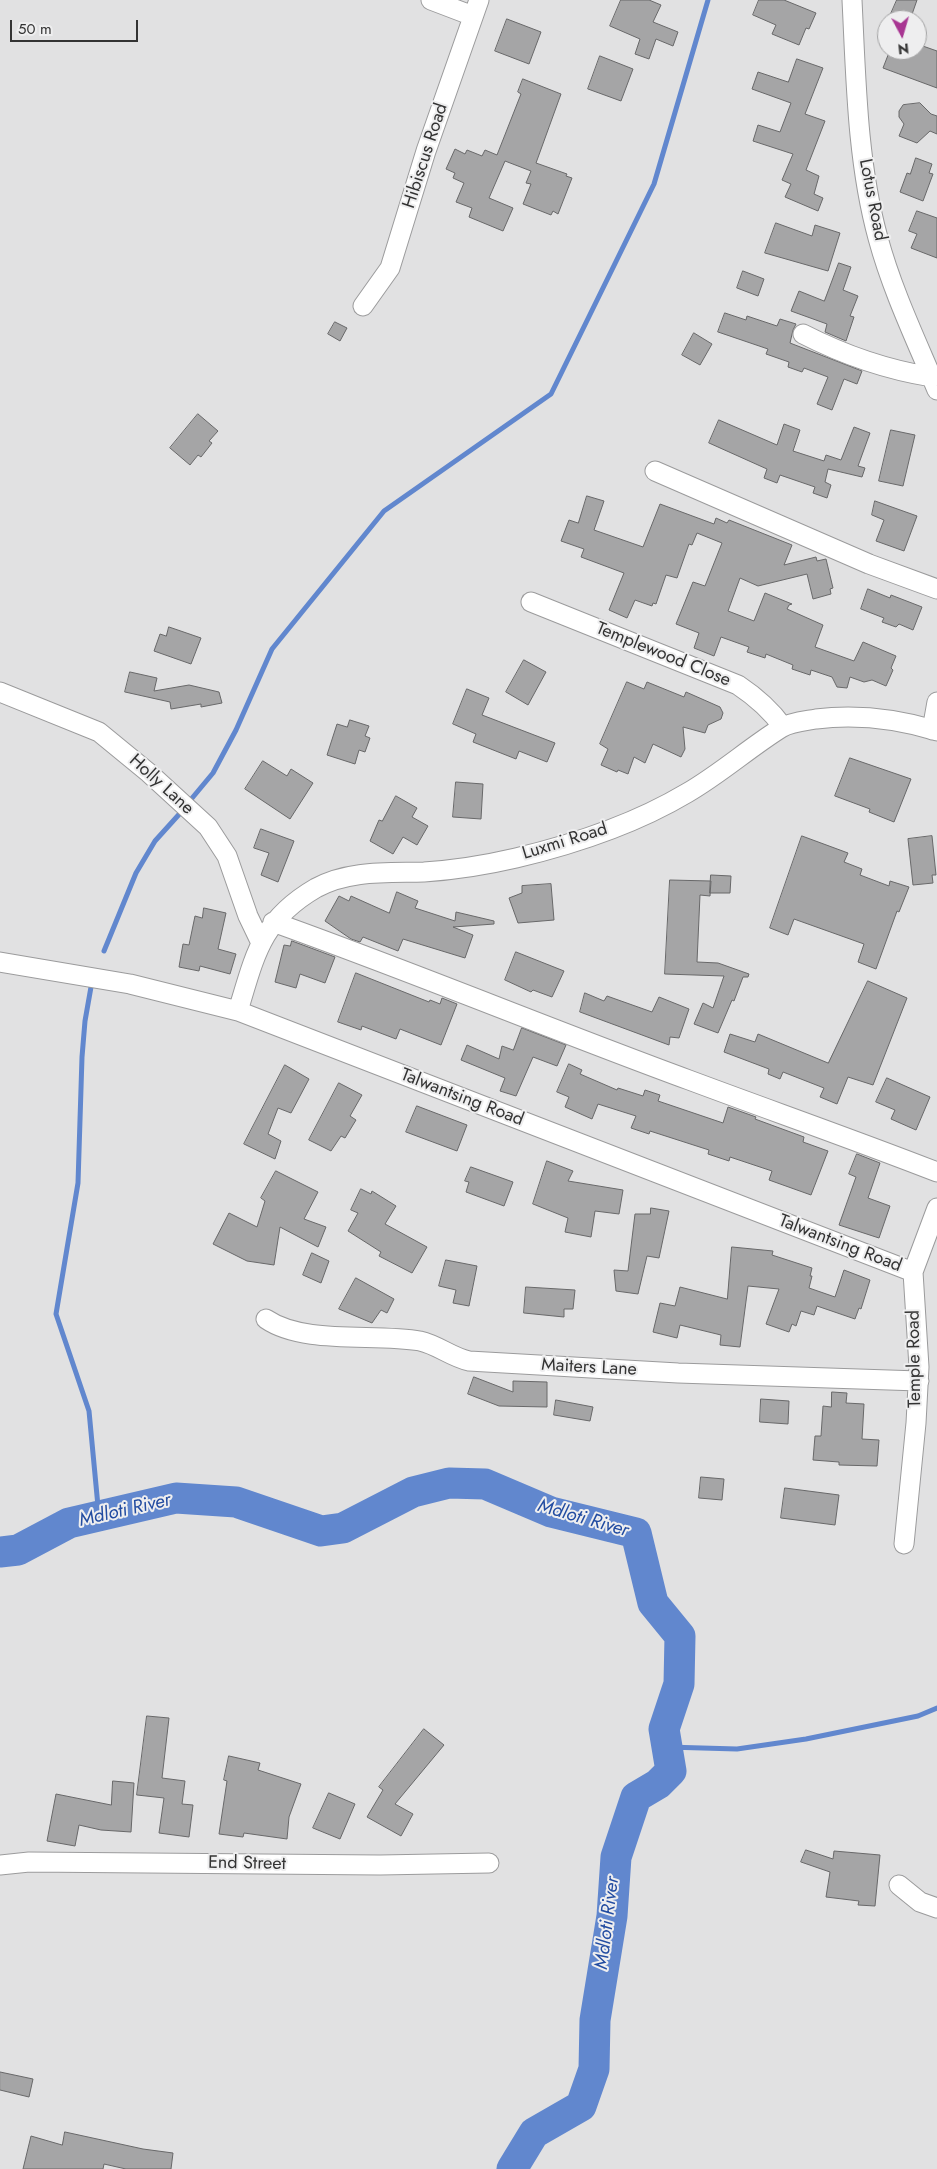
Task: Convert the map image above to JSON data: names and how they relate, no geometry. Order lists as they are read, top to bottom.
{
  "streets": {
    "street": [
      "Hibiscus Road",
      "Lotus Road",
      "Templewood Close",
      "Holly Lane",
      "Luxmi Road",
      "Talwantsing Road",
      "Temple Road",
      "Maiters Lane",
      "End Street"
    ]
  },
  "crossings": [
    ["Templewood Close", "Luxmi Road"],
    ["Holly Lane", "Luxmi Road"],
    ["Luxmi Road", "Talwantsing Road"],
    ["Talwantsing Road", "Temple Road"],
    ["Temple Road", "Maiters Lane"]
  ],
  "water": ["Mdloti River"],
  "scale_bar": "50 m",
  "north": "bottom"
}
